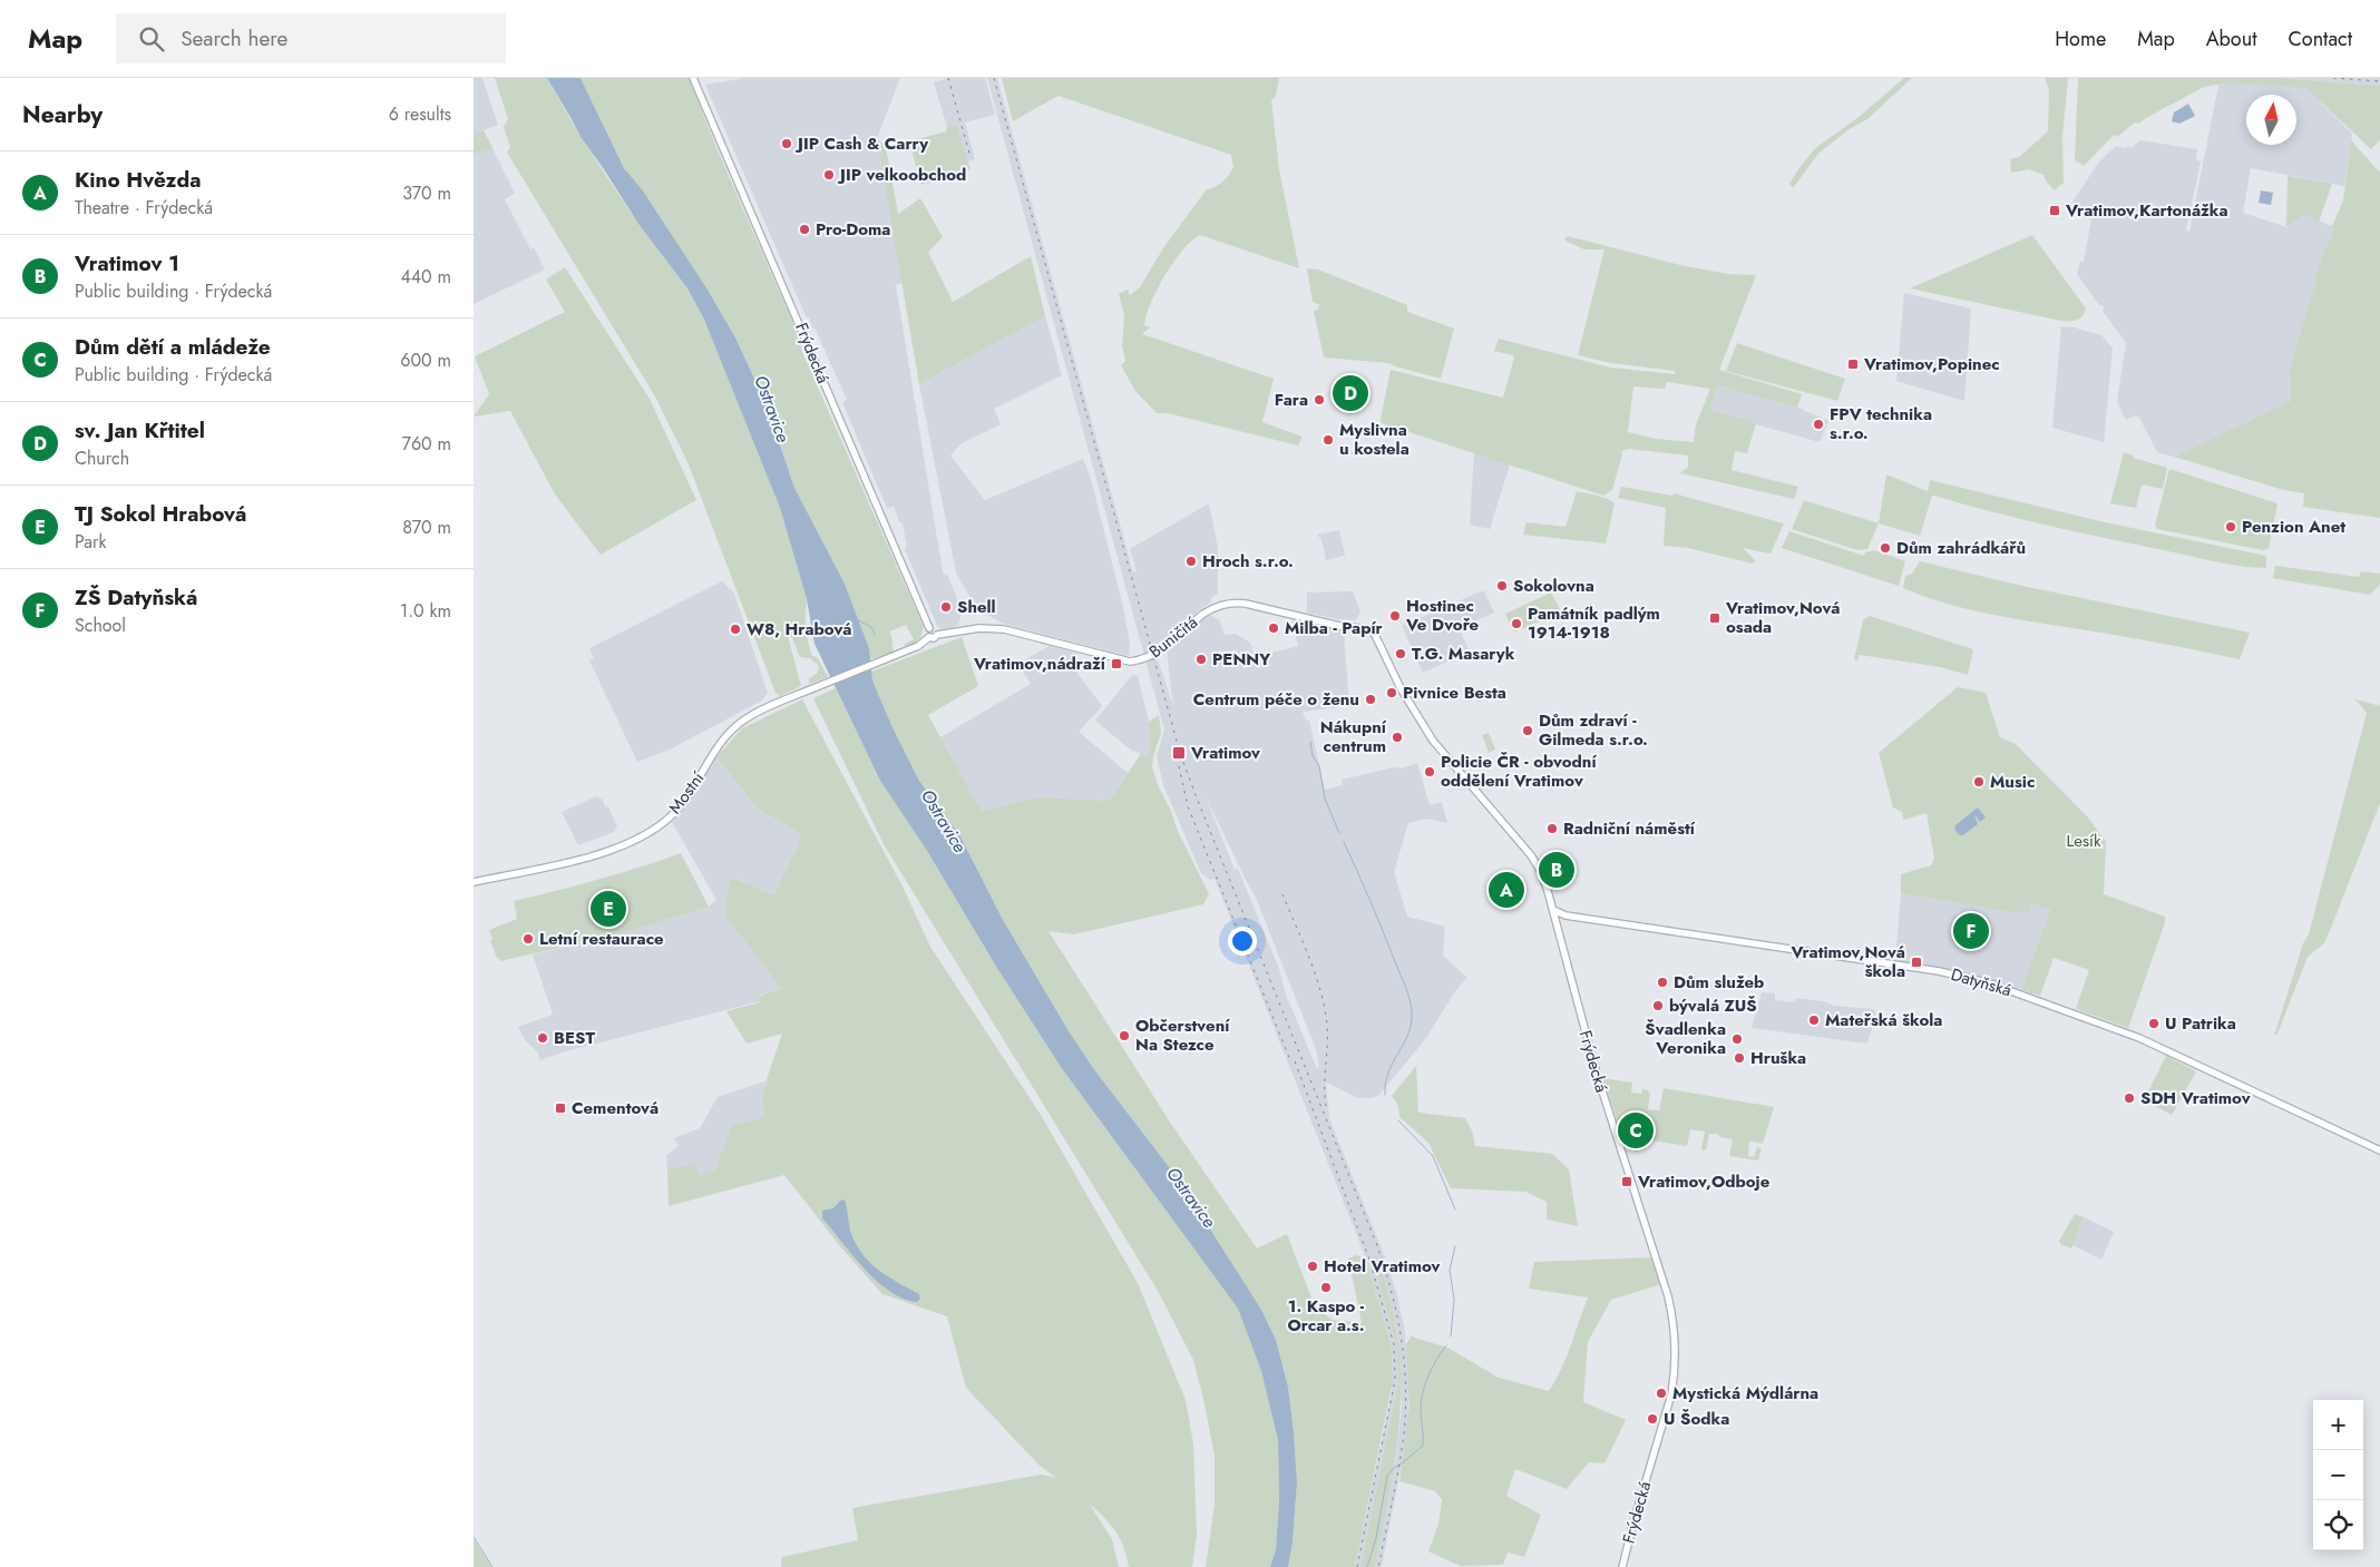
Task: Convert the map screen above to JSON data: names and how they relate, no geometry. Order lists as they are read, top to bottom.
{
  "streets": {
    "main road": [
      "Frýdecká",
      "Buničitá",
      "Mostní",
      "Datyňská"
    ]
  },
  "crossings": [
    ["Frýdecká", "Buničitá"],
    ["Frýdecká", "Mostní"],
    ["Frýdecká", "Datyňská"],
    ["Buničitá", "Mostní"]
  ],
  "water": ["Ostravice"],
  "parks": ["Lesík"],
  "places": {
    "other": [
      "JIP Cash & Carry",
      "JIP velkoobchod",
      "Pro-Doma",
      "Fara",
      "FPV technika s.r.o.",
      "Myslivna u kostela",
      "Penzion Anet",
      "Dům zahrádkářů",
      "Hroch s.r.o.",
      "Sokolovna",
      "Shell",
      "Hostinec Ve Dvoře",
      "Památník padlým 1914-1918",
      "Milba - Papír",
      "W8, Hrabová",
      "T.G. Masaryk",
      "PENNY",
      "Pivnice Besta",
      "Centrum péče o ženu",
      "Dům zdraví - Gilmeda s.r.o.",
      "Nákupní centrum",
      "Policie ČR - obvodní oddělení Vratimov",
      "Music",
      "Radniční náměstí",
      "Letní restaurace",
      "Dům služeb",
      "bývalá ZUŠ",
      "Mateřská škola",
      "U Patrika",
      "Občerstvení Na Stezce",
      "BEST",
      "Švadlenka Veronika",
      "Hruška",
      "SDH Vratimov",
      "Hotel Vratimov",
      "1. Kaspo - Orcar a.s.",
      "Mystická Mýdlárna",
      "U Šodka"
    ],
    "transit": [
      "Vratimov,Kartonážka",
      "Vratimov,Popinec",
      "Vratimov,Nová osada",
      "Vratimov,nádraží",
      "Vratimov",
      "Vratimov,Nová škola",
      "Cementová",
      "Vratimov,Odboje"
    ]
  },
  "north": "top",
  "page": {
    "header": "Map",
    "search": "Search here",
    "nav": [
      "Home",
      "Map",
      "About",
      "Contact"
    ],
    "heading": ["Nearby", "6 results"],
    "list": [
      {
        "mark": "A",
        "name": "Kino Hvězda",
        "note": "Theatre · Frýdecká",
        "value": "370 m"
      },
      {
        "mark": "B",
        "name": "Vratimov 1",
        "note": "Public building · Frýdecká",
        "value": "440 m"
      },
      {
        "mark": "C",
        "name": "Dům dětí a mládeže",
        "note": "Public building · Frýdecká",
        "value": "600 m"
      },
      {
        "mark": "D",
        "name": "sv. Jan Křtitel",
        "note": "Church",
        "value": "760 m"
      },
      {
        "mark": "E",
        "name": "TJ Sokol Hrabová",
        "note": "Park",
        "value": "870 m"
      },
      {
        "mark": "F",
        "name": "ZŠ Datyňská",
        "note": "School",
        "value": "1.0 km"
      }
    ],
    "pins": [
      "D",
      "B",
      "A",
      "E",
      "F",
      "C"
    ],
    "map_buttons": ["+", "−"]
  }
}
